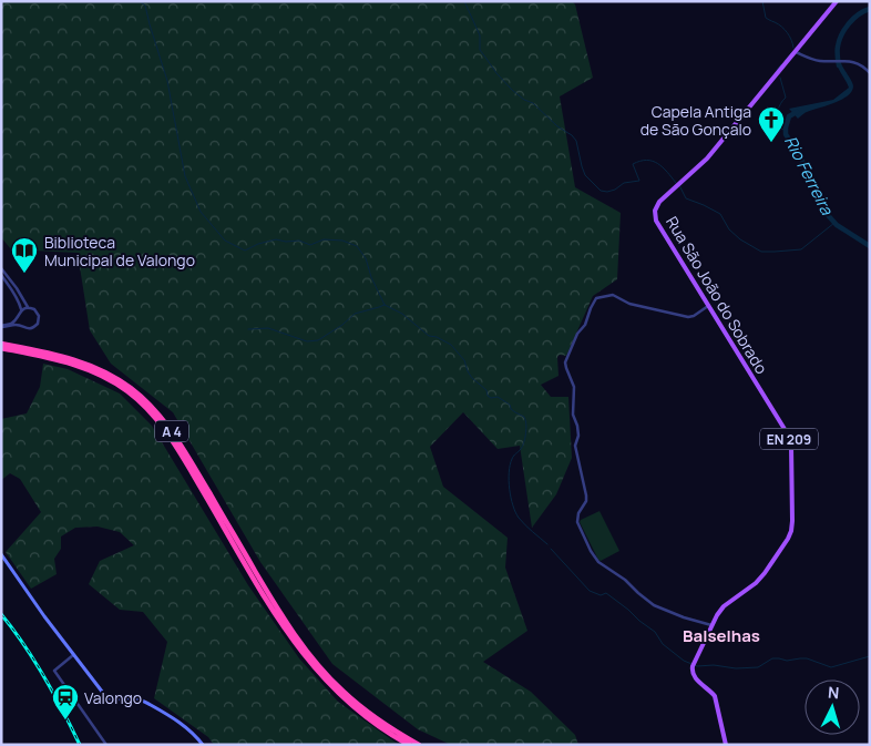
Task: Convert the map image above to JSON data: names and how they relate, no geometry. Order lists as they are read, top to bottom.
{
  "streets": {
    "highway": ["A 4"],
    "main road": ["Rua São João do Sobrado", "EN 209"]
  },
  "crossings": [
    ["Rua São João do Sobrado", "EN 209"]
  ],
  "districts": ["Balselhas"],
  "water": ["Rio Ferreira"],
  "places": {
    "church": ["Capela Antiga de São Gonçalo"],
    "library": ["Biblioteca Municipal de Valongo"],
    "station": ["Valongo"]
  },
  "north": "top"
}
